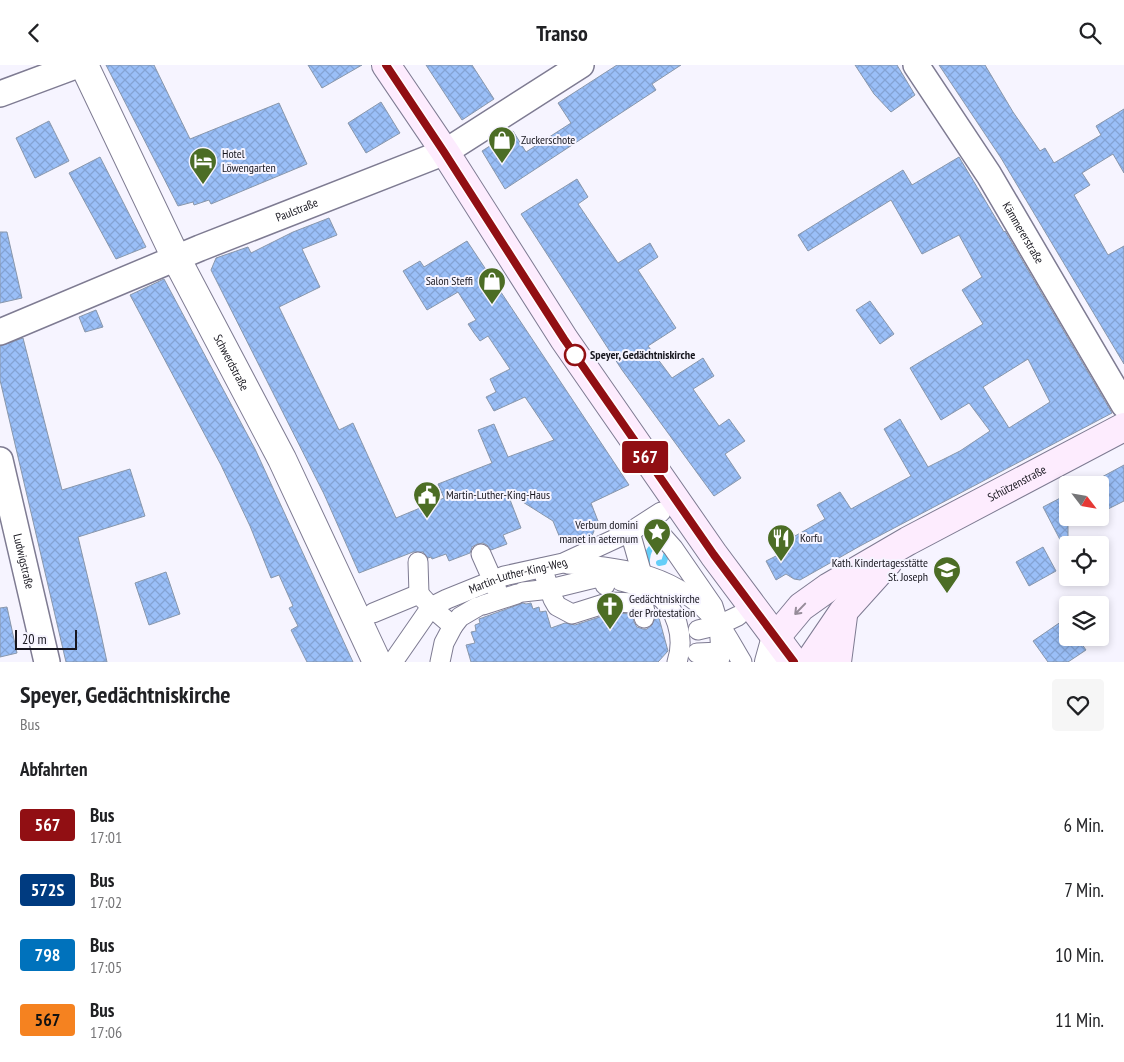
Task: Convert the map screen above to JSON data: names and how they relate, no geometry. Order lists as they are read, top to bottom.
{
  "streets": {
    "main road": ["Schützenstraße"],
    "street": [
      "Paulstraße",
      "Kämmererstraße",
      "Schwerdstraße",
      "Ludwigstraße",
      "Martin-Luther-King-Weg"
    ]
  },
  "crossings": [
    ["Paulstraße", "Schwerdstraße"]
  ],
  "places": {
    "shop": ["Zuckerschote", "Salon Steffi"],
    "hotel": ["Hotel Löwengarten"],
    "other": ["Speyer, Gedächtniskirche"],
    "public building": ["Martin-Luther-King-Haus"],
    "place": ["Verbum domini manet in aeternum"],
    "restaurant": ["Korfu"],
    "school or university": ["Kath. Kindertagesstätte St. Joseph"],
    "church": ["Gedächtniskirche der Protestation"]
  },
  "lines": ["bus line 567"],
  "scale_bar": "20 m",
  "north": "bottom right",
  "page": {
    "header": "Transo",
    "on_map": "567",
    "scale": "20 m",
    "heading": [
      ["Speyer, Gedächtniskirche", "Bus"],
      "Abfahrten"
    ],
    "list": [
      {
        "mark": "567",
        "name": "Bus",
        "note": "17:01",
        "value": "6 Min."
      },
      {
        "mark": "572S",
        "name": "Bus",
        "note": "17:02",
        "value": "7 Min."
      },
      {
        "mark": "798",
        "name": "Bus",
        "note": "17:05",
        "value": "10 Min."
      },
      {
        "mark": "567",
        "name": "Bus",
        "note": "17:06",
        "value": "11 Min."
      }
    ]
  }
}
